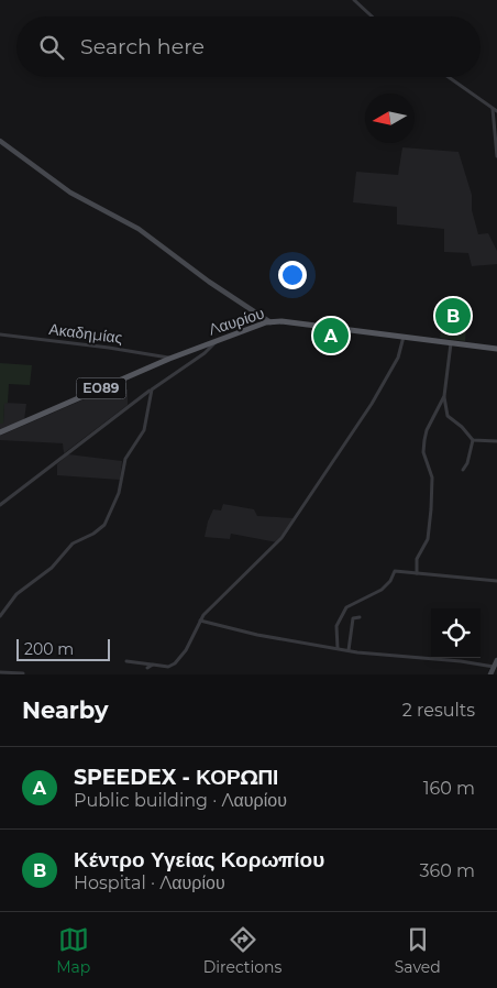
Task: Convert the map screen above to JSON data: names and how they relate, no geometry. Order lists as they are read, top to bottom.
{
  "streets": {
    "main road": ["Λαυρίου", "ΕΟ89"],
    "street": ["Ακαδημίας"]
  },
  "crossings": [
    ["Λαυρίου", "Ακαδημίας"]
  ],
  "scale_bar": "200 m",
  "north": "left",
  "page": {
    "search": "Search here",
    "pins": ["B", "A"],
    "scale": "200 m",
    "heading": ["Nearby", "2 results"],
    "list": [
      {
        "mark": "A",
        "name": "SPEEDEX - ΚΟΡΩΠΙ",
        "note": "Public building · Λαυρίου",
        "value": "160 m"
      },
      {
        "mark": "B",
        "name": "Κέντρο Υγείας Κορωπίου",
        "note": "Hospital · Λαυρίου",
        "value": "360 m"
      }
    ],
    "nav": ["Map", "Directions", "Saved"]
  }
}
